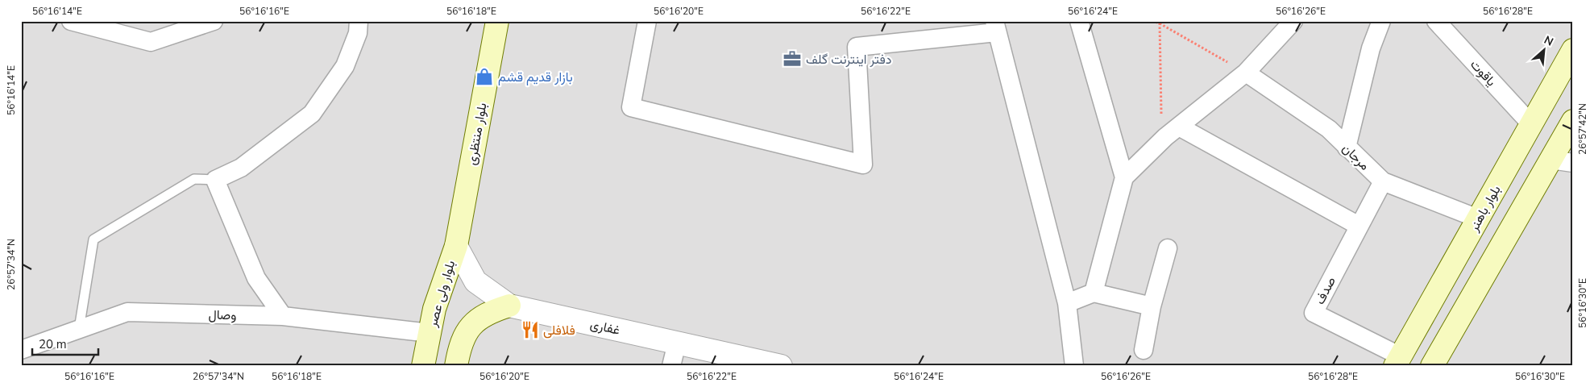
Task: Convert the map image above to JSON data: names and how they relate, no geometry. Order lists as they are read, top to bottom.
{
  "streets": {
    "main road": ["بلوار منتظری", "بلوار باهنر", "بلوار ولی عصر"],
    "street": [
      "یاقوت",
      "مرجان",
      "صدف",
      "وصال",
      "غفاری"
    ]
  },
  "crossings": [
    ["یاقوت", "بلوار باهنر"],
    ["بلوار منتظری", "بلوار ولی عصر"],
    ["بلوار منتظری", "غفاری"],
    ["مرجان", "بلوار باهنر"],
    ["مرجان", "صدف"],
    ["بلوار باهنر", "صدف"],
    ["بلوار ولی عصر", "وصال"],
    ["بلوار ولی عصر", "غفاری"]
  ],
  "places": {
    "office": ["دفتر اینترنت گلف"],
    "shop": ["بازار قدیم قشم"],
    "restaurant": ["فلافلی"]
  },
  "scale_bar": "20 m",
  "north": "top right",
  "coordinates": [
    "56°16'14\"E",
    "56°16'16\"E",
    "56°16'18\"E",
    "56°16'20\"E",
    "56°16'22\"E",
    "56°16'24\"E",
    "56°16'26\"E",
    "56°16'28\"E",
    "26°57'42\"N",
    "26°57'34\"N",
    "56°16'30\"E"
  ]
}
